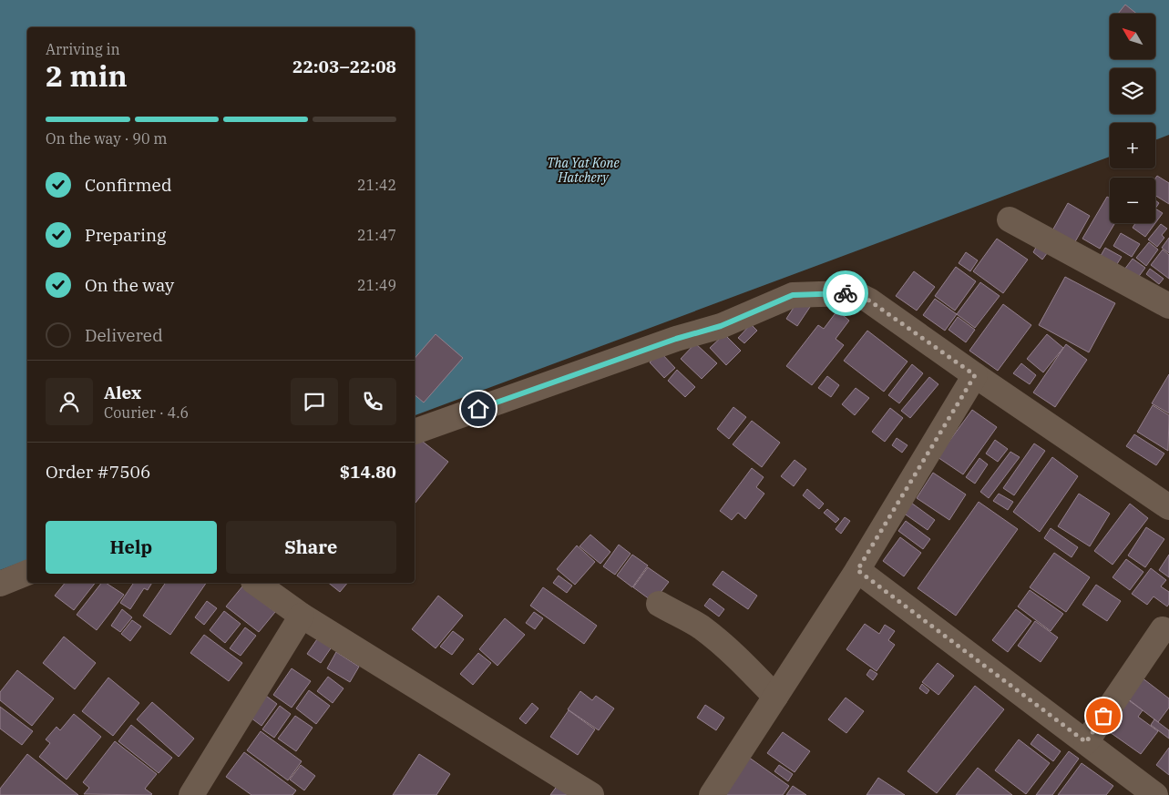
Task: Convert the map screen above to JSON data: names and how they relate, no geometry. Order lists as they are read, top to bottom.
{
  "water": ["Tha Yat Kone Hatchery"],
  "north": "top left",
  "page": {
    "map_buttons": ["+", "−"],
    "heading": ["2 min", "Arriving in", "22:03–22:08"],
    "panel": [
      "Alex",
      "Courier · 4.6",
      "Order #7506",
      "$14.80"
    ],
    "bar": "On the way · 90 m",
    "list": [
      ["Confirmed", "21:42"],
      ["Preparing", "21:47"],
      ["On the way", "21:49"],
      "Delivered"
    ],
    "buttons": ["Help", "Share"]
  }
}
